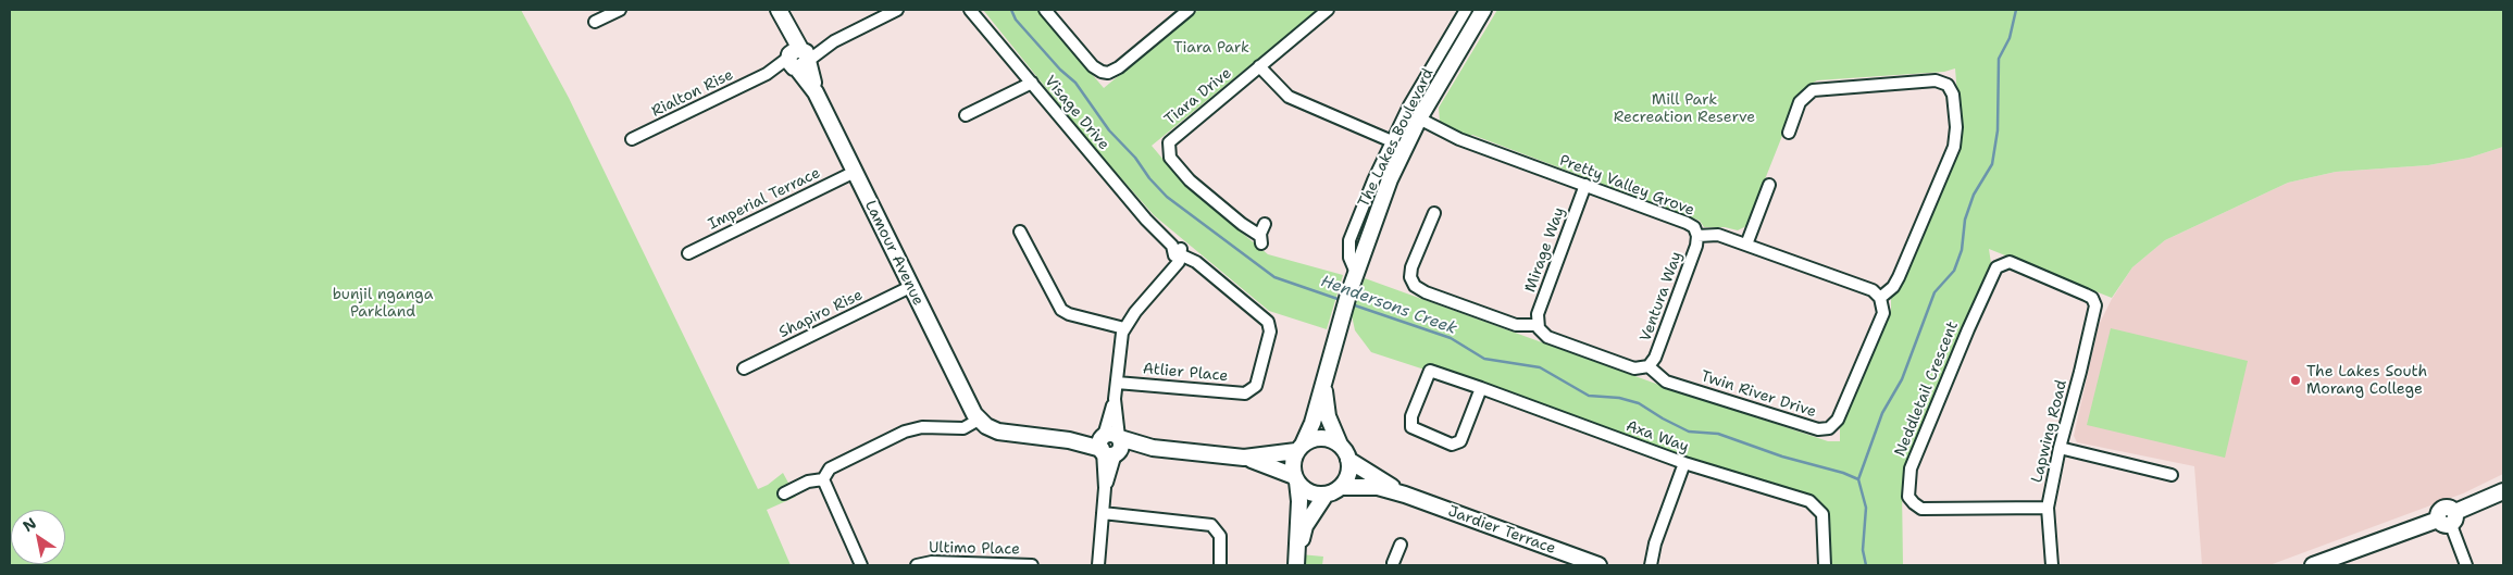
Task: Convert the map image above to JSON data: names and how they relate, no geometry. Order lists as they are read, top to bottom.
{
  "streets": {
    "street": [
      "Rialton Rise",
      "Tiara Drive",
      "Visage Drive",
      "The Lakes Boulevard",
      "Pretty Valley Grove",
      "Imperial Terrace",
      "Mirage Way",
      "Lamour Avenue",
      "Ventura Way",
      "Shapiro Rise",
      "Atlier Place",
      "Neddletail Crescent",
      "Twin River Drive",
      "Lapwing Road",
      "Axa Way",
      "Jardier Terrace",
      "Ultimo Place"
    ]
  },
  "crossings": [
    ["Rialton Rise", "Lamour Avenue"],
    ["Visage Drive", "Atlier Place"],
    ["The Lakes Boulevard", "Pretty Valley Grove"],
    ["The Lakes Boulevard", "Jardier Terrace"],
    ["Pretty Valley Grove", "Mirage Way"],
    ["Pretty Valley Grove", "Ventura Way"],
    ["Pretty Valley Grove", "Twin River Drive"],
    ["Imperial Terrace", "Lamour Avenue"],
    ["Lamour Avenue", "Shapiro Rise"],
    ["Ventura Way", "Twin River Drive"],
    ["Neddletail Crescent", "Lapwing Road"]
  ],
  "water": ["Hendersons Creek"],
  "parks": ["Tiara Park", "Mill Park Recreation Reserve", "bunjil nganga Parkland"],
  "places": ["The Lakes South Morang College"],
  "north": "top left"
}
